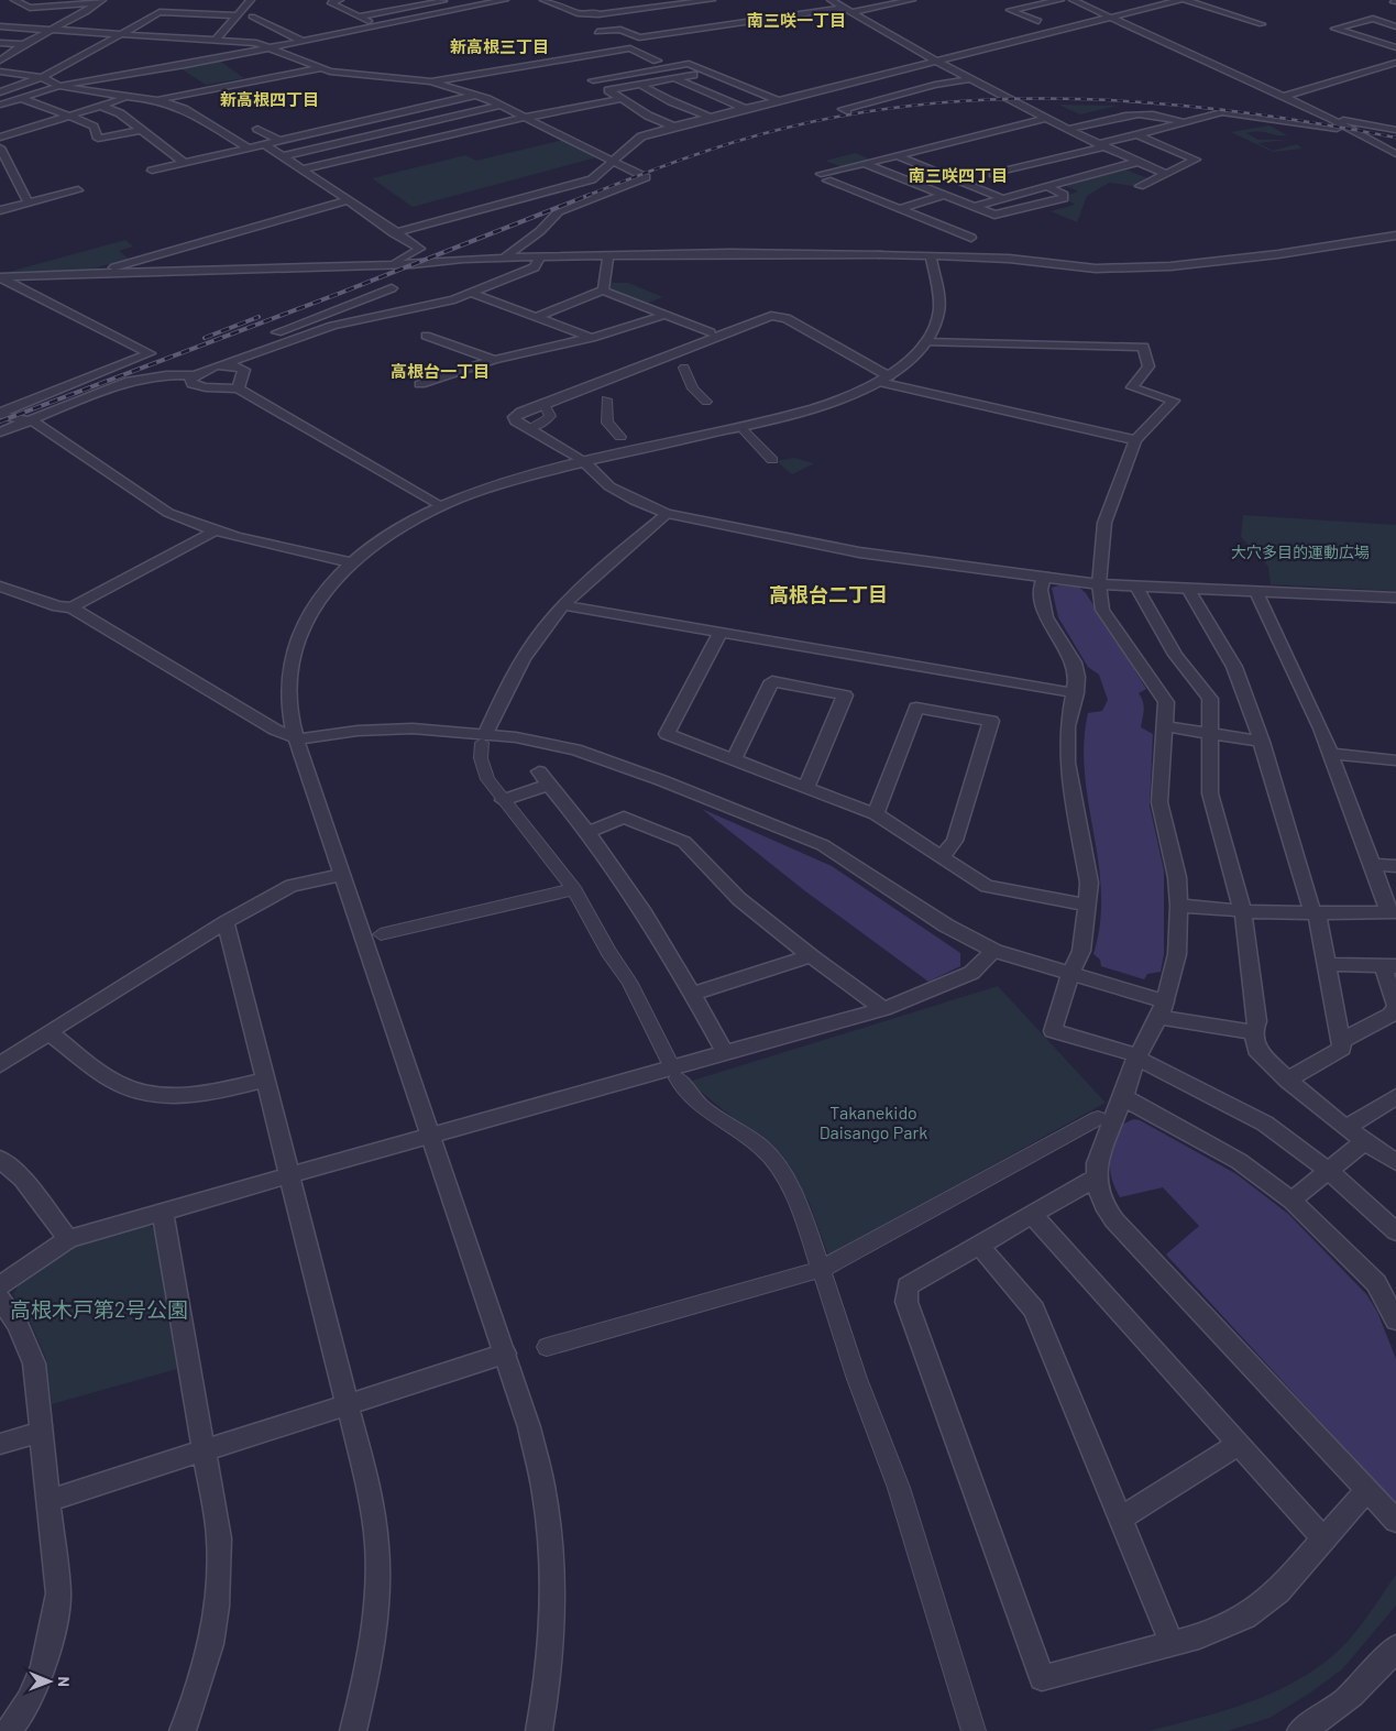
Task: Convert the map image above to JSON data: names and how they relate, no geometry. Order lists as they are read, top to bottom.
{
  "districts": [
    "南三咲一丁目",
    "新高根三丁目",
    "新高根四丁目",
    "南三咲四丁目",
    "高根台一丁目",
    "高根台二丁目"
  ],
  "parks": ["大穴多目的運動広場", "Takanekido Daisango Park", "高根木戸第2号公園"],
  "north": "right"
}
